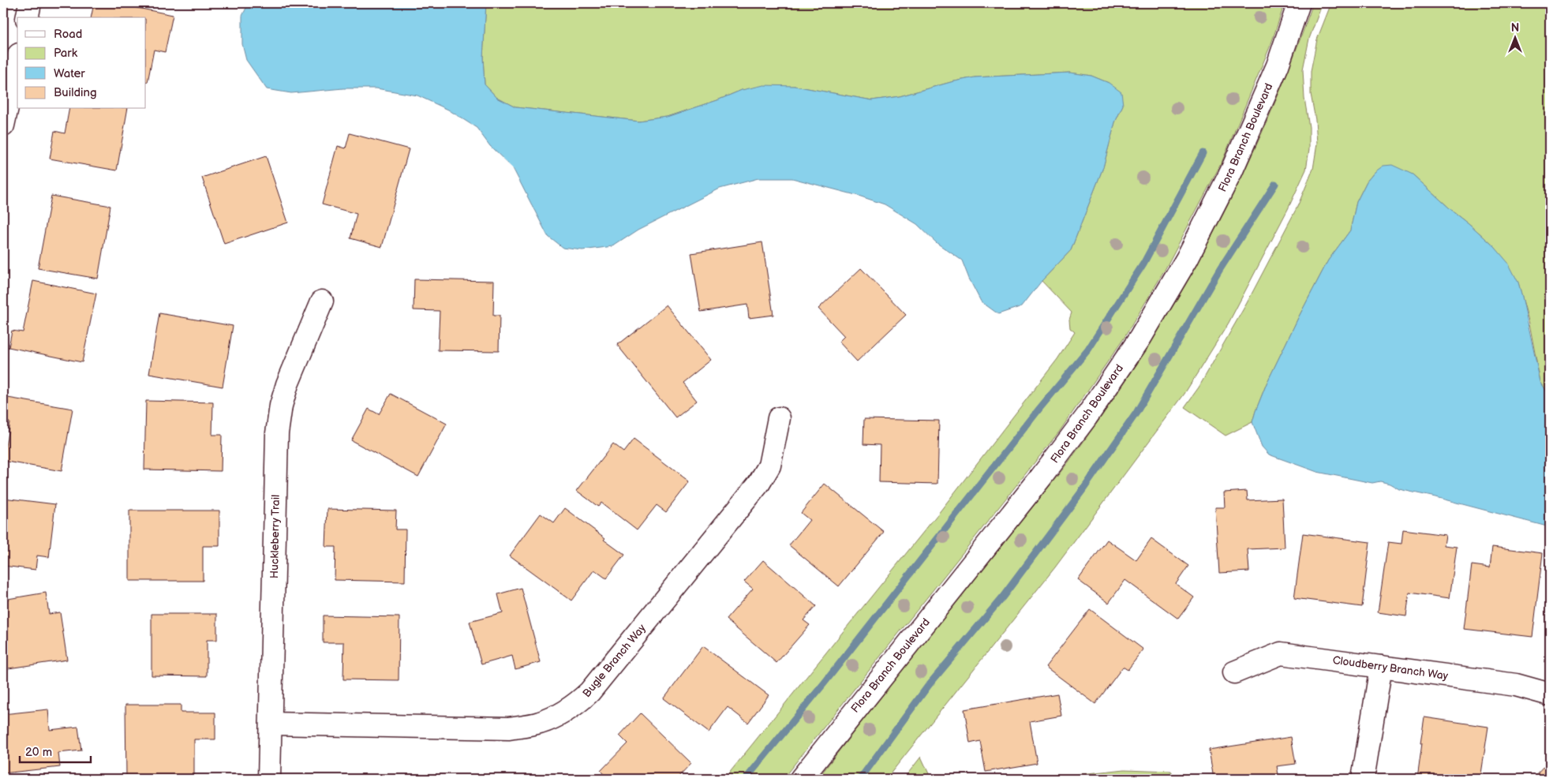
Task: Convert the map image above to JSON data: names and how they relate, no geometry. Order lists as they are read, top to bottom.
{
  "streets": {
    "street": [
      "Flora Branch Boulevard",
      "Huckleberry Trail",
      "Bugle Branch Way",
      "Cloudberry Branch Way"
    ]
  },
  "crossings": [
    ["Huckleberry Trail", "Bugle Branch Way"]
  ],
  "legend": [
    "Road",
    "Park",
    "Water",
    "Building"
  ],
  "scale_bar": "20 m",
  "north": "top"
}
